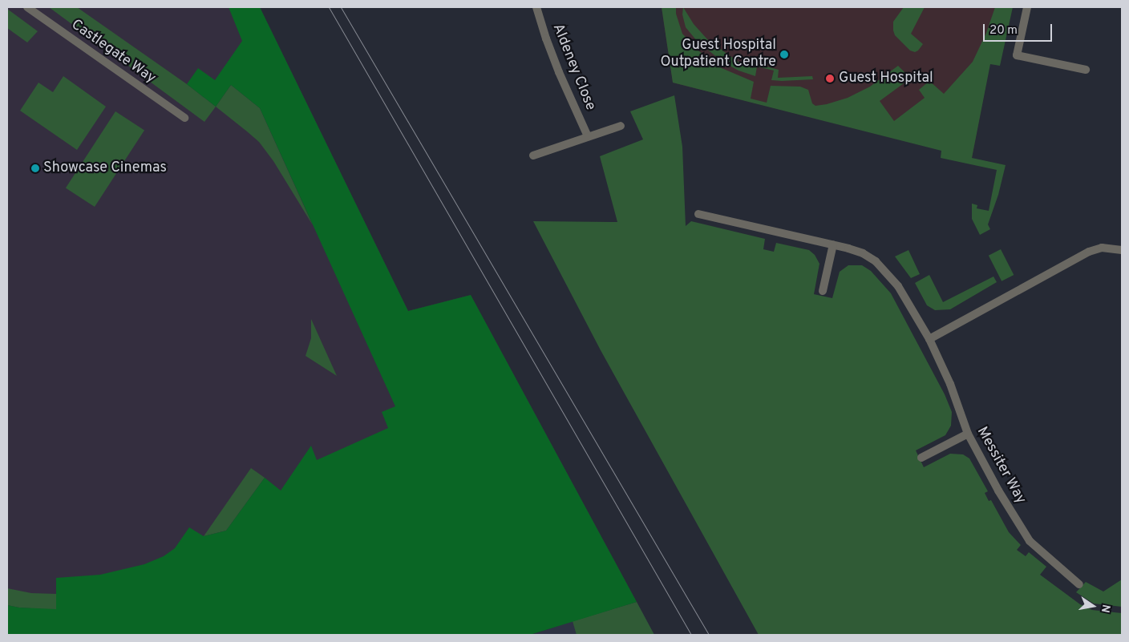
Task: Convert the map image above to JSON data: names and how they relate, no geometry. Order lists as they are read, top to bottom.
{
  "streets": {
    "street": ["Castlegate Way", "Aldeney Close", "Messiter Way"]
  },
  "places": ["Guest Hospital Outpatient Centre", "Guest Hospital", "Showcase Cinemas"],
  "scale_bar": "20 m",
  "north": "right"
}
